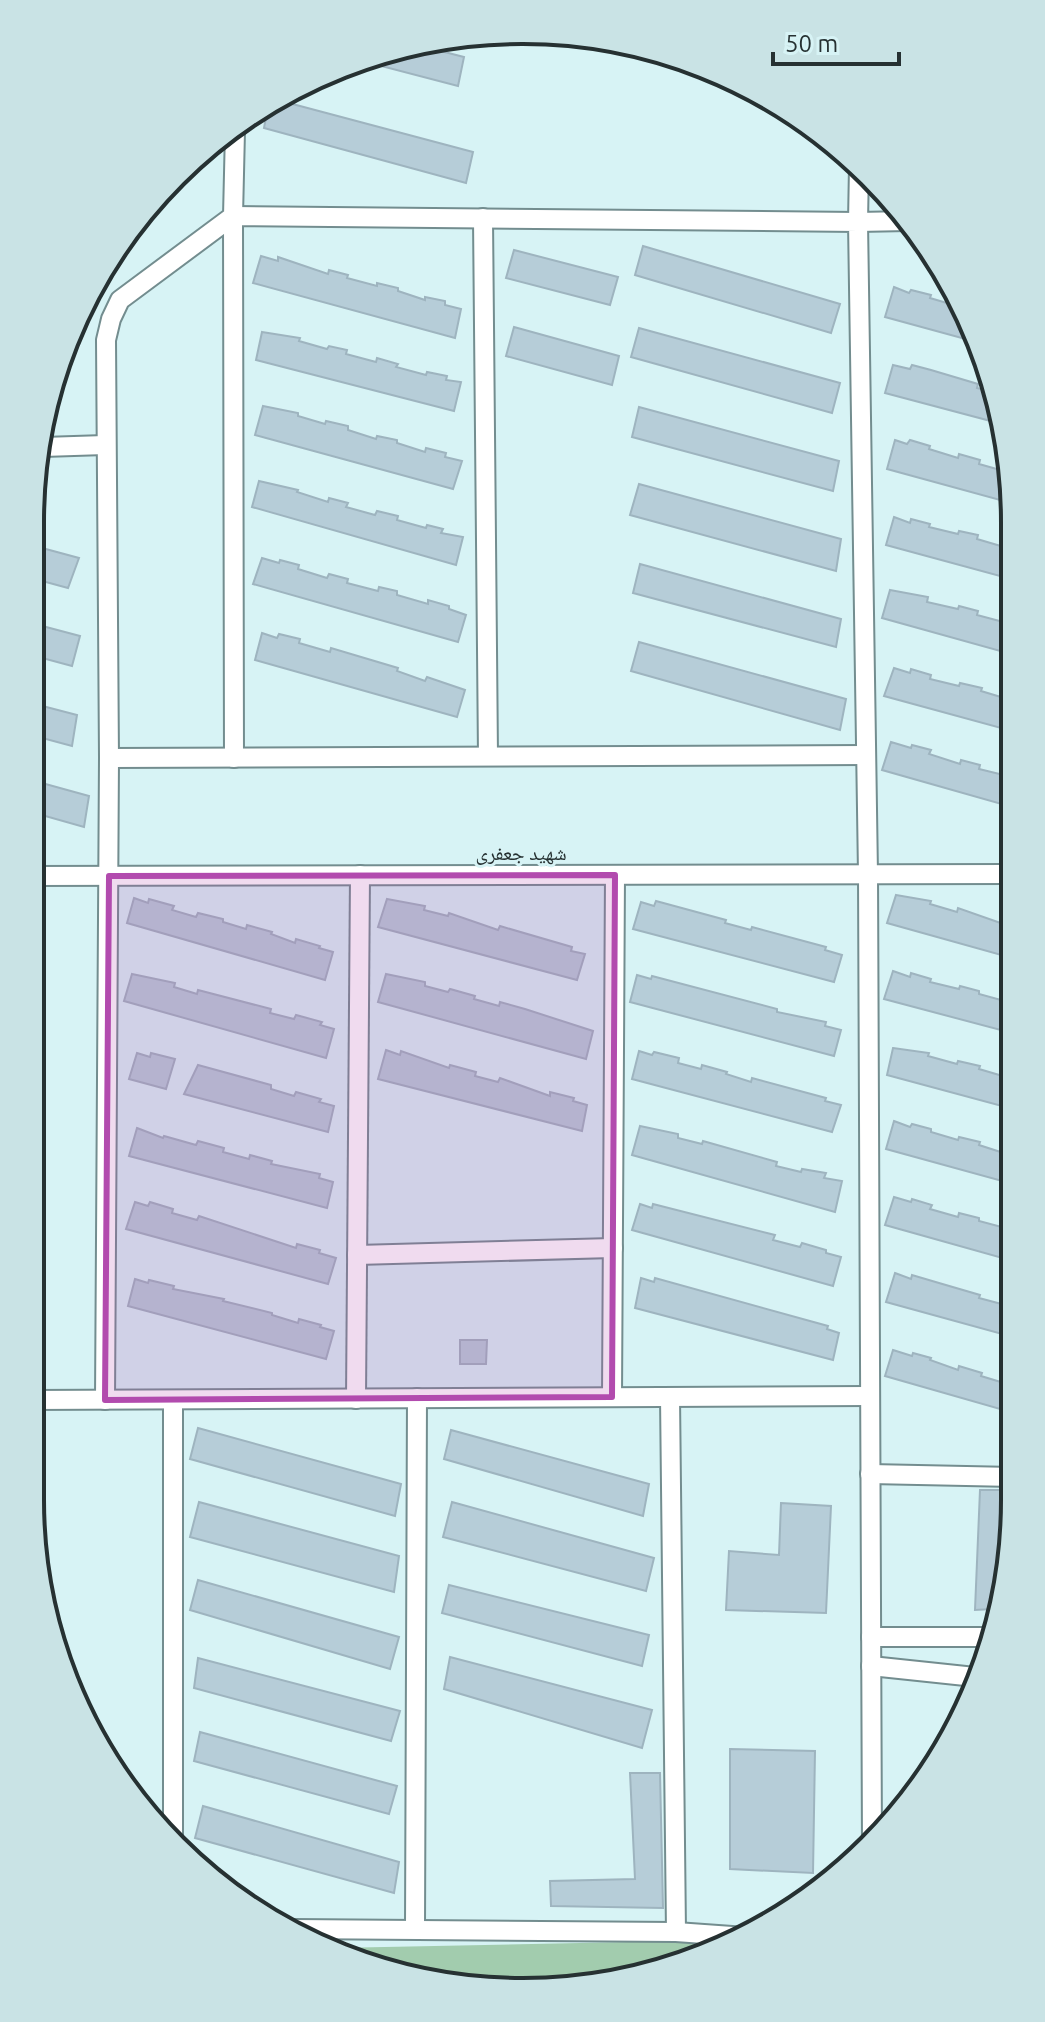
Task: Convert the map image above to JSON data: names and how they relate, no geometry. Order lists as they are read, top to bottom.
{
  "streets": {
    "street": ["شهید جعفری"]
  },
  "scale_bar": "50 m"
}
